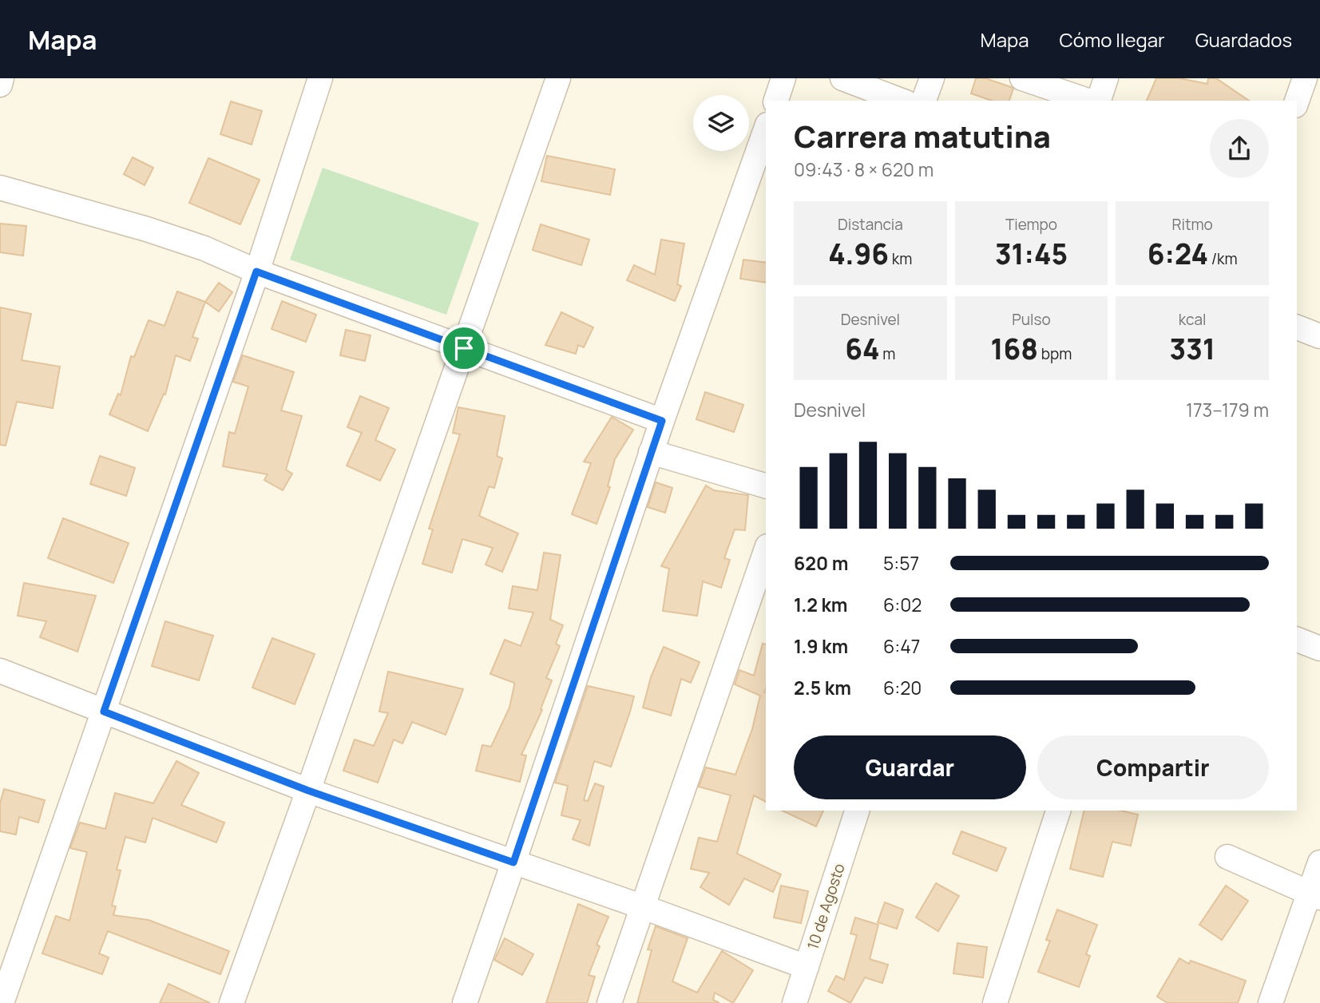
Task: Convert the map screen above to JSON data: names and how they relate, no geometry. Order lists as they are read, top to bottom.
{
  "streets": {
    "street": ["10 de Agosto"]
  },
  "page": {
    "header": "Mapa",
    "nav": ["Mapa", "Cómo llegar", "Guardados"],
    "heading": ["Carrera matutina", "09:43 · 8 × 620 m"],
    "stats": [
      ["Distancia", "4.96 km"],
      ["Tiempo", "31:45"],
      ["Ritmo", "6:24 /km"],
      ["Desnivel", "64 m"],
      ["Pulso", "168 bpm"],
      ["kcal", "331"]
    ],
    "chart": ["Desnivel", "173–179 m"],
    "list": [
      {
        "name": "620 m",
        "note": "5:57"
      },
      {
        "name": "1.2 km",
        "note": "6:02"
      },
      {
        "name": "1.9 km",
        "note": "6:47"
      },
      {
        "name": "2.5 km",
        "note": "6:20"
      }
    ],
    "buttons": ["Guardar", "Compartir"]
  }
}
